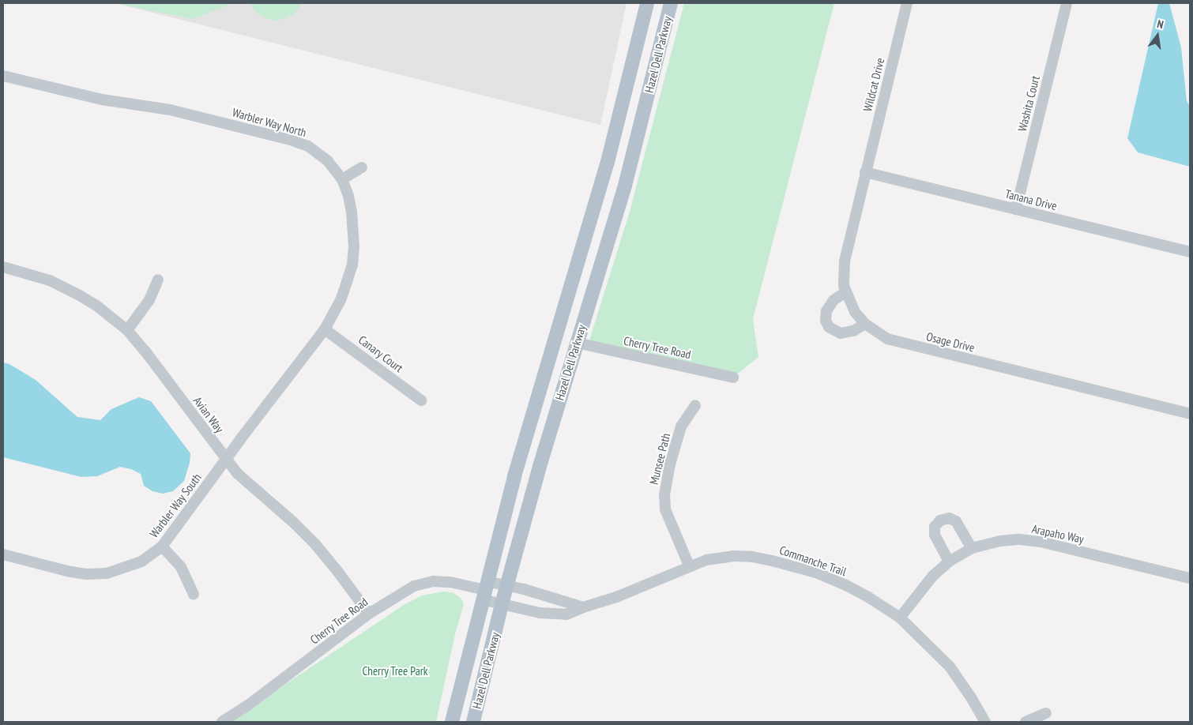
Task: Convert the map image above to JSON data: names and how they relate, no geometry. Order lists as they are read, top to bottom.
{
  "streets": {
    "main road": ["Hazel Dell Parkway"],
    "street": [
      "Wildcat Drive",
      "Washita Court",
      "Warbler Way North",
      "Tanana Drive",
      "Osage Drive",
      "Cherry Tree Road",
      "Canary Court",
      "Avian Way",
      "Munsee Path",
      "Warbler Way South",
      "Arapaho Way",
      "Commanche Trail"
    ]
  },
  "crossings": [
    ["Hazel Dell Parkway", "Cherry Tree Road"],
    ["Hazel Dell Parkway", "Commanche Trail"],
    ["Wildcat Drive", "Tanana Drive"],
    ["Wildcat Drive", "Osage Drive"],
    ["Washita Court", "Tanana Drive"],
    ["Warbler Way North", "Canary Court"],
    ["Warbler Way North", "Avian Way"],
    ["Warbler Way North", "Warbler Way South"],
    ["Tanana Drive", "Osage Drive"],
    ["Cherry Tree Road", "Avian Way"],
    ["Cherry Tree Road", "Commanche Trail"],
    ["Avian Way", "Warbler Way South"],
    ["Munsee Path", "Commanche Trail"],
    ["Arapaho Way", "Commanche Trail"]
  ],
  "parks": ["Cherry Tree Park"],
  "north": "top"
}
